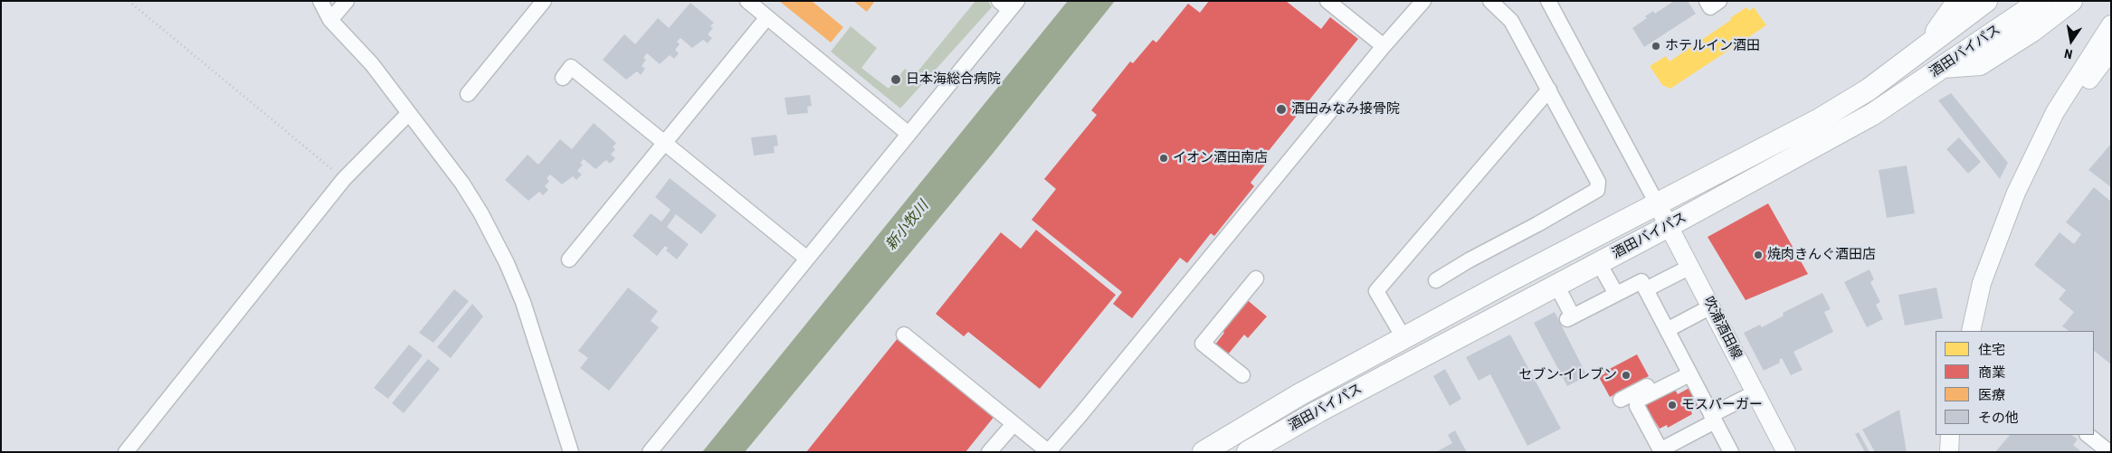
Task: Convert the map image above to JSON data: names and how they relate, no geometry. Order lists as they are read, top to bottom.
{
  "streets": {
    "highway": ["酒田バイパス"],
    "main road": ["吹浦酒田線"]
  },
  "crossings": [
    ["酒田バイパス", "吹浦酒田線"]
  ],
  "water": ["新小牧川"],
  "places": [
    "ホテルイン酒田",
    "日本海総合病院",
    "酒田みなみ接骨院",
    "イオン酒田南店",
    "焼肉きんぐ酒田店",
    "セブン-イレブン",
    "モスバーガー"
  ],
  "legend": [
    "住宅",
    "商業",
    "医療",
    "その他"
  ],
  "north": "bottom"
}
